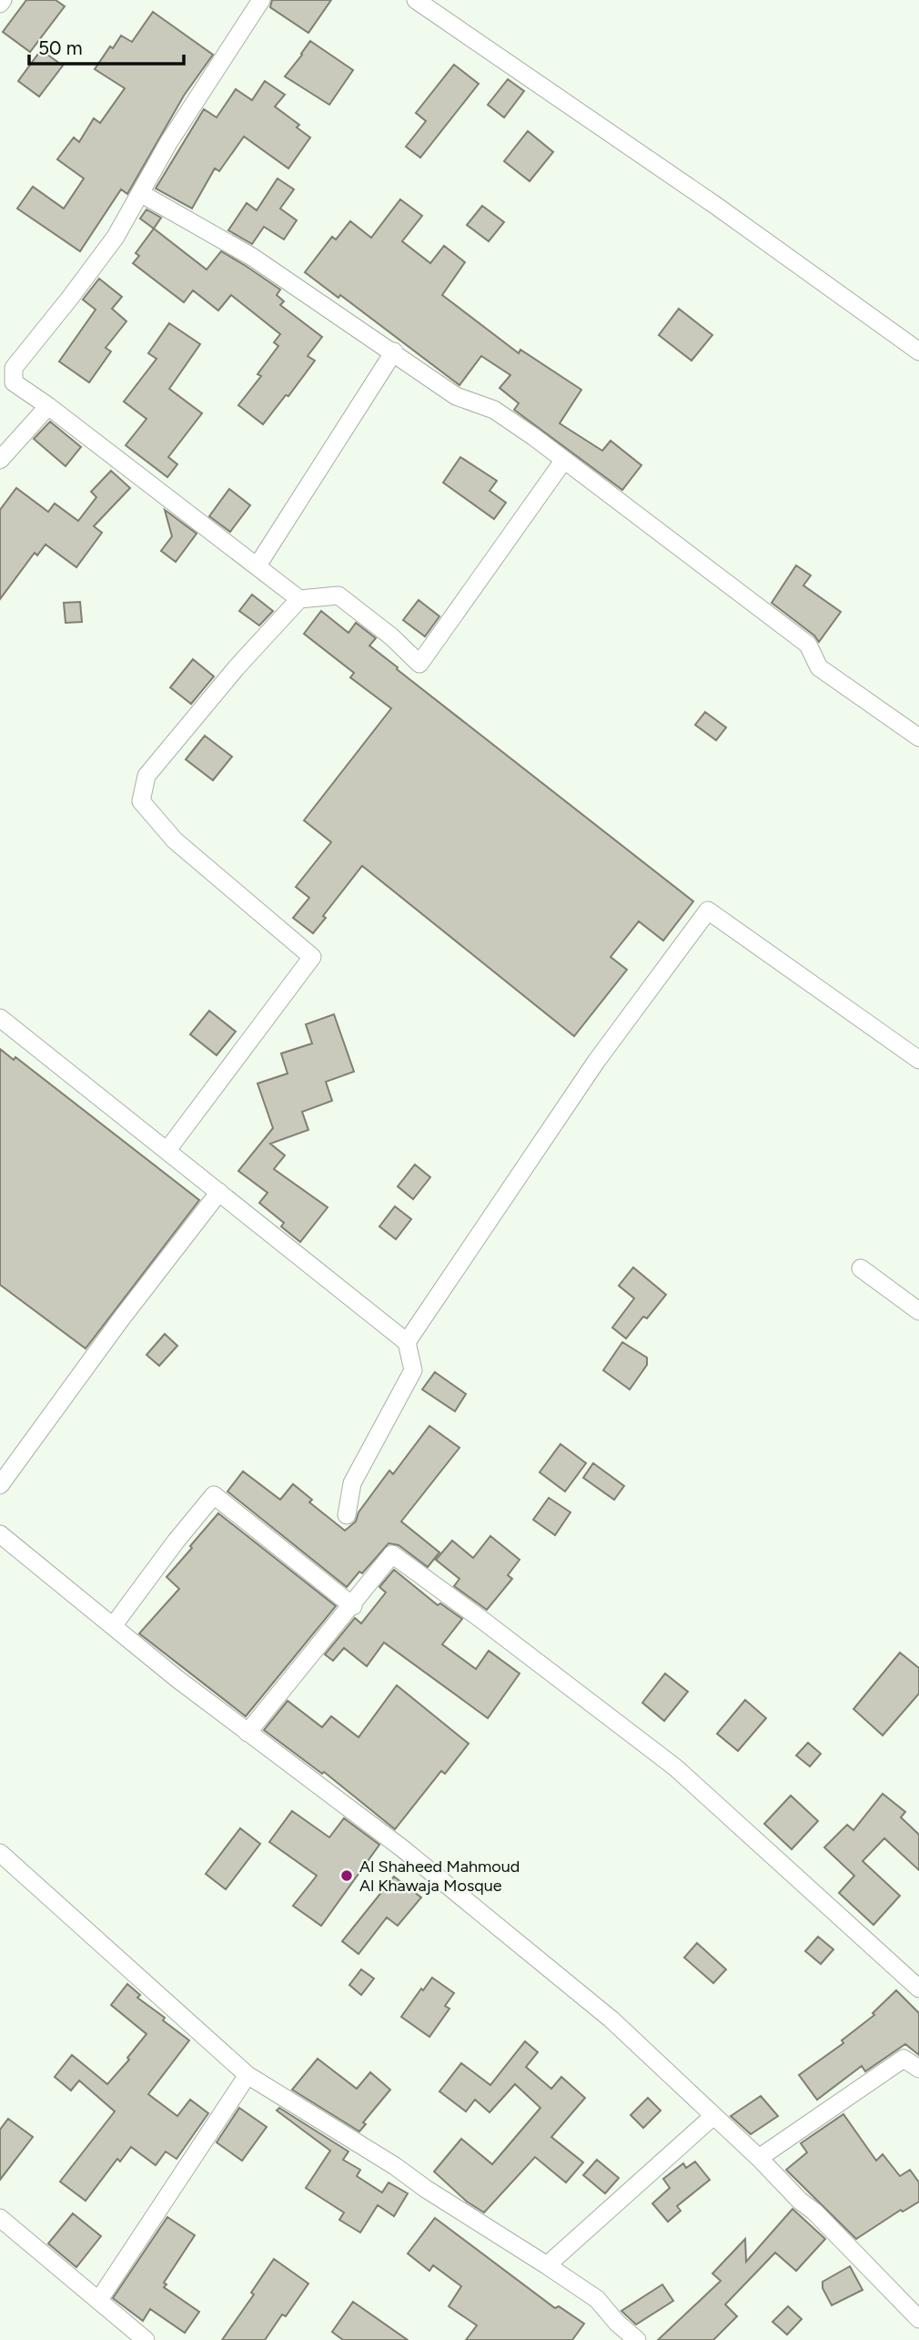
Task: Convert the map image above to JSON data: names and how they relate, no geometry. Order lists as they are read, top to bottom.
{
  "places": ["Al Shaheed Mahmoud Al Khawaja Mosque"],
  "scale_bar": "50 m"
}
